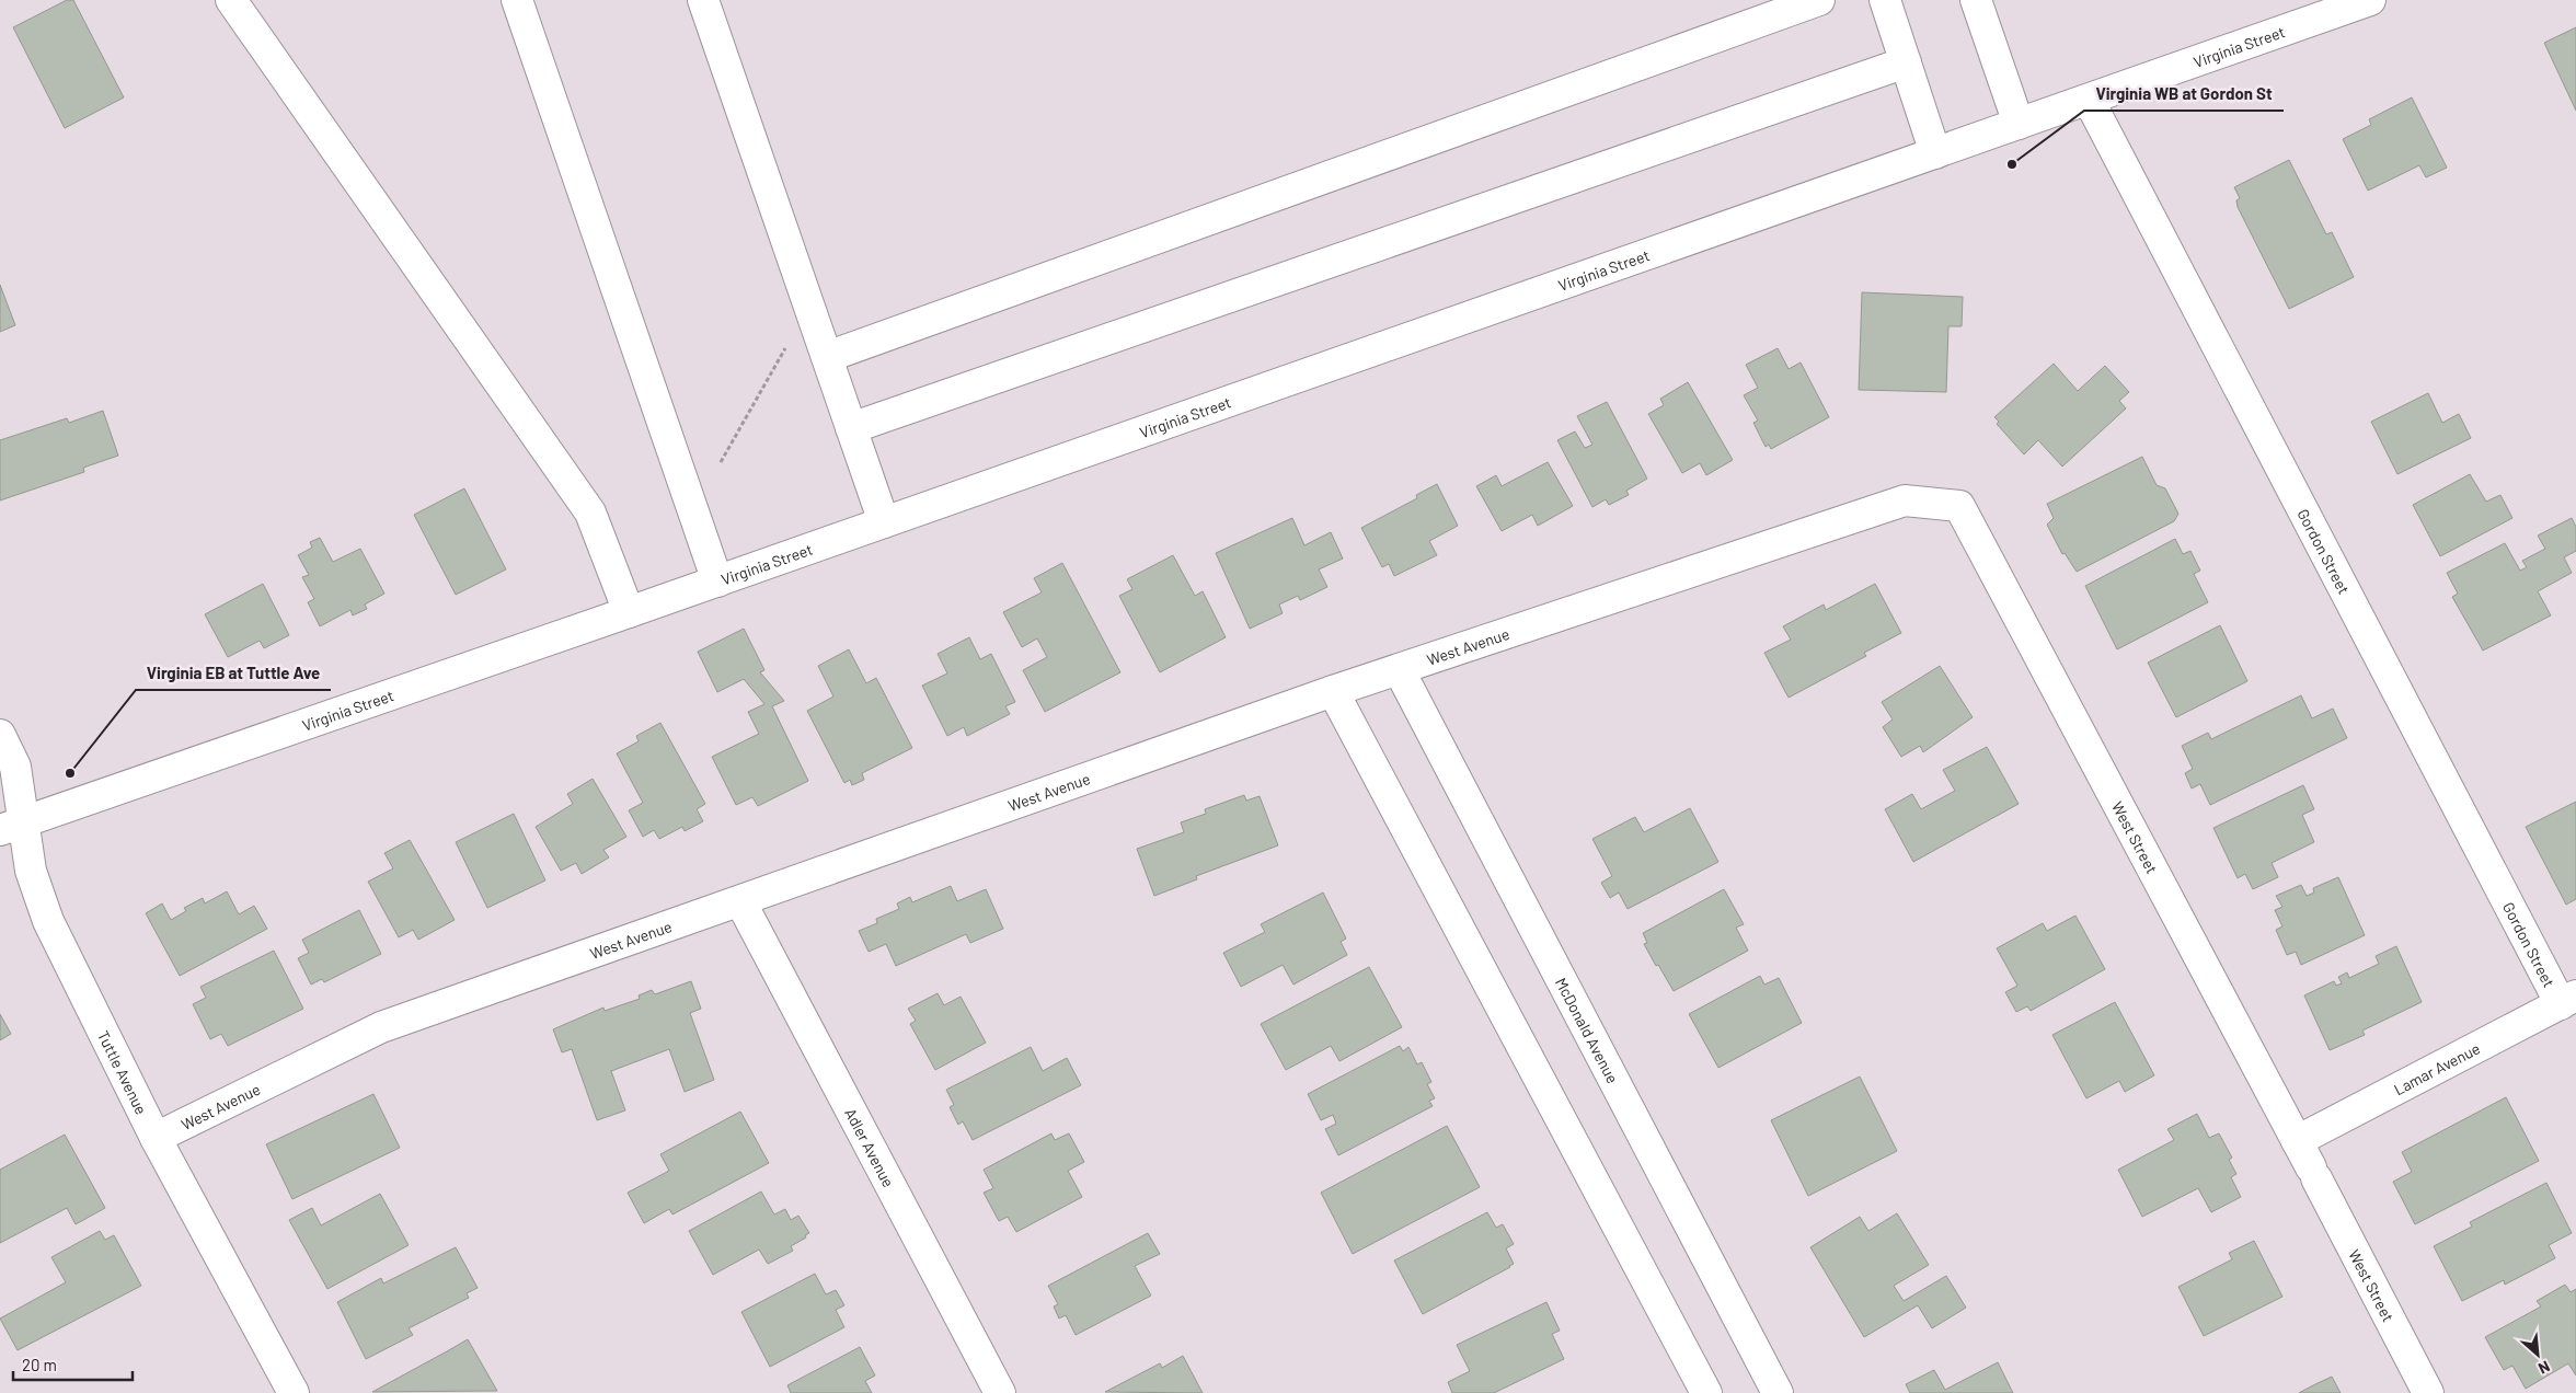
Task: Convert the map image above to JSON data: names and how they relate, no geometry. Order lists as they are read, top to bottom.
{
  "streets": {
    "street": [
      "Virginia Street",
      "Gordon Street",
      "West Avenue",
      "West Street",
      "McDonald Avenue",
      "Lamar Avenue",
      "Tuttle Avenue",
      "Adler Avenue"
    ]
  },
  "crossings": [
    ["Virginia Street", "Gordon Street"],
    ["Virginia Street", "Tuttle Avenue"],
    ["Gordon Street", "Lamar Avenue"],
    ["West Avenue", "West Street"],
    ["West Avenue", "McDonald Avenue"],
    ["West Avenue", "Tuttle Avenue"],
    ["West Avenue", "Adler Avenue"],
    ["West Street", "Lamar Avenue"]
  ],
  "places": ["Virginia WB at Gordon St", "Virginia EB at Tuttle Ave"],
  "scale_bar": "20 m",
  "north": "bottom right"
}
